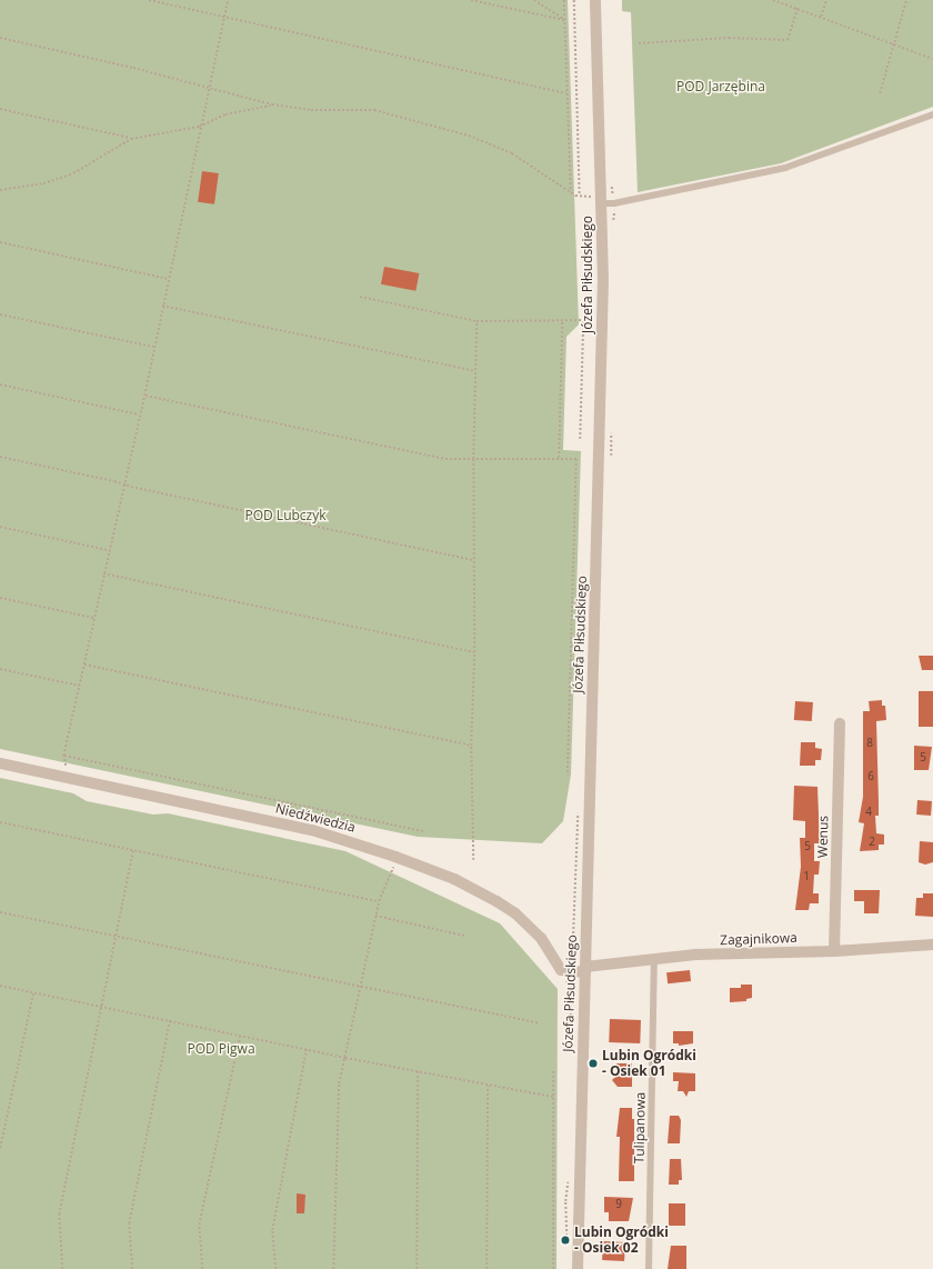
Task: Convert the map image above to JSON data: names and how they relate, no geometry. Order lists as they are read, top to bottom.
{
  "streets": {
    "street": [
      "Józefa Piłsudskiego",
      "Niedźwiedzia",
      "Wenus",
      "Zagajnikowa"
    ],
    "lane": ["Tulipanowa"]
  },
  "crossings": [
    ["Józefa Piłsudskiego", "Zagajnikowa"],
    ["Wenus", "Zagajnikowa"],
    ["Zagajnikowa", "Tulipanowa"]
  ],
  "parks": ["POD Jarzębina", "POD Lubczyk", "POD Pigwa"],
  "places": ["Lubin Ogródki - Osiek 01", "Lubin Ogródki - Osiek 02"],
  "house_numbers": [
    "8",
    "5",
    "6",
    "4",
    "2",
    "5",
    "1",
    "9"
  ]
}
